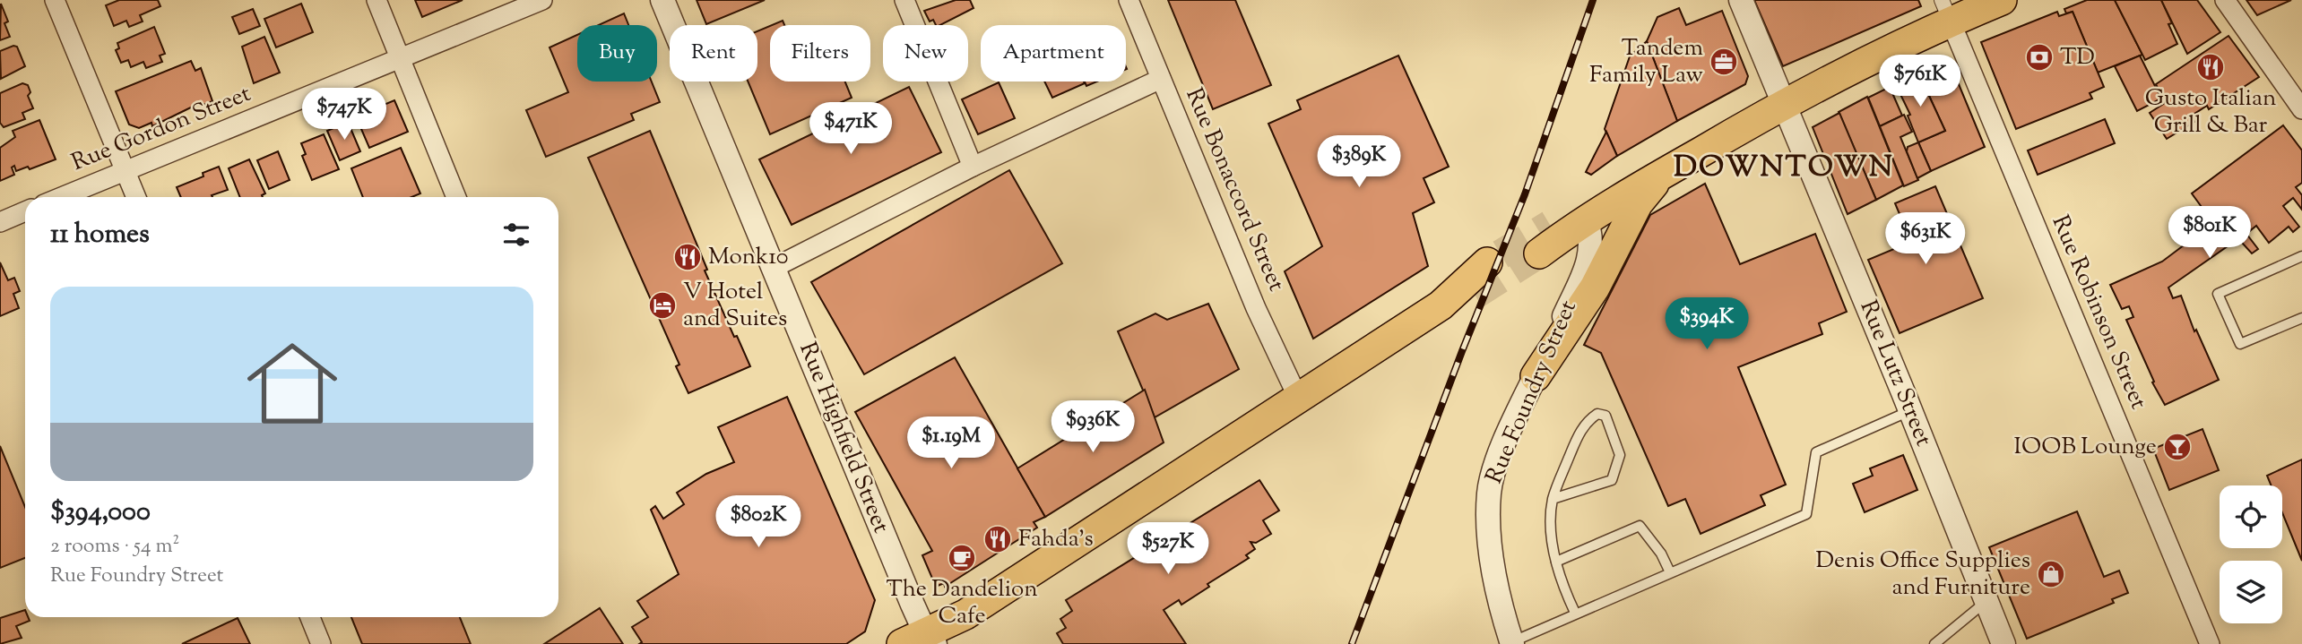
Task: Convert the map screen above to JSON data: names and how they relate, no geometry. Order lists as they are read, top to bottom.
{
  "streets": {
    "street": [
      "Rue Gordon Street",
      "Rue Bonaccord Street",
      "Rue Robinson Street",
      "Rue Lutz Street",
      "Rue Foundry Street",
      "Rue Highfield Street"
    ]
  },
  "districts": ["DOWNTOWN"],
  "places": {
    "bank": ["TD"],
    "office": ["Tandem Family Law"],
    "restaurant": ["Gusto Italian Grill & Bar", "Monk10", "Fahda's"],
    "hotel": ["V Hotel and Suites"],
    "bar": ["IOOB Lounge"],
    "cafe": ["The Dandelion Cafe"],
    "shop": ["Denis Office Supplies and Furniture"]
  },
  "page": {
    "chip": [
      "Buy",
      "Rent",
      "Filters",
      "New",
      "Apartment"
    ],
    "price": [
      "$761K",
      "$747K",
      "$471K",
      "$389K",
      "$801K",
      "$631K",
      "$394K",
      "$936K",
      "$1.19M",
      "$802K",
      "$527K"
    ],
    "heading": "11 homes",
    "list": [
      {
        "name": "$394,000",
        "note": "2 rooms · 54 m² · Rue Foundry Street"
      }
    ]
  }
}
